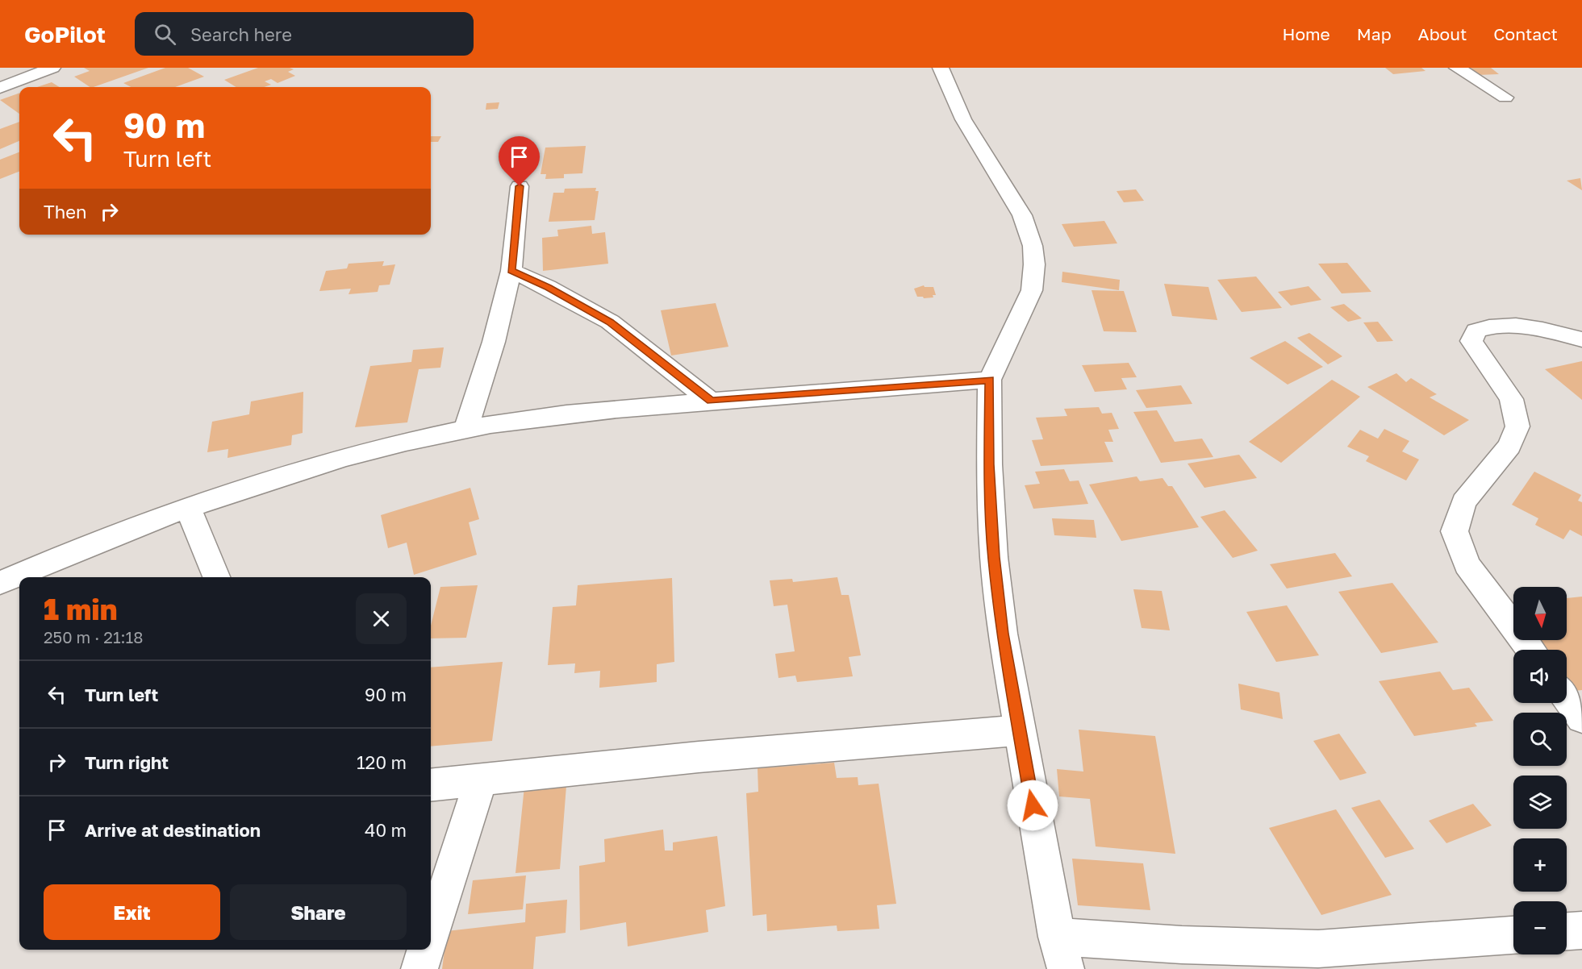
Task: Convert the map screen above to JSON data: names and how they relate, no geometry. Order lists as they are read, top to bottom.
{
  "north": "bottom",
  "page": {
    "header": "GoPilot",
    "search": "Search here",
    "nav": [
      "Home",
      "Map",
      "About",
      "Contact"
    ],
    "turn": ["90 m", "Turn left"],
    "then": "Then",
    "heading": ["1 min", "250 m · 21:18"],
    "map_buttons": ["+", "−"],
    "list": [
      {
        "name": "Turn left",
        "value": "90 m"
      },
      {
        "name": "Turn right",
        "value": "120 m"
      },
      {
        "name": "Arrive at destination",
        "value": "40 m"
      }
    ],
    "buttons": ["Exit", "Share"]
  }
}
